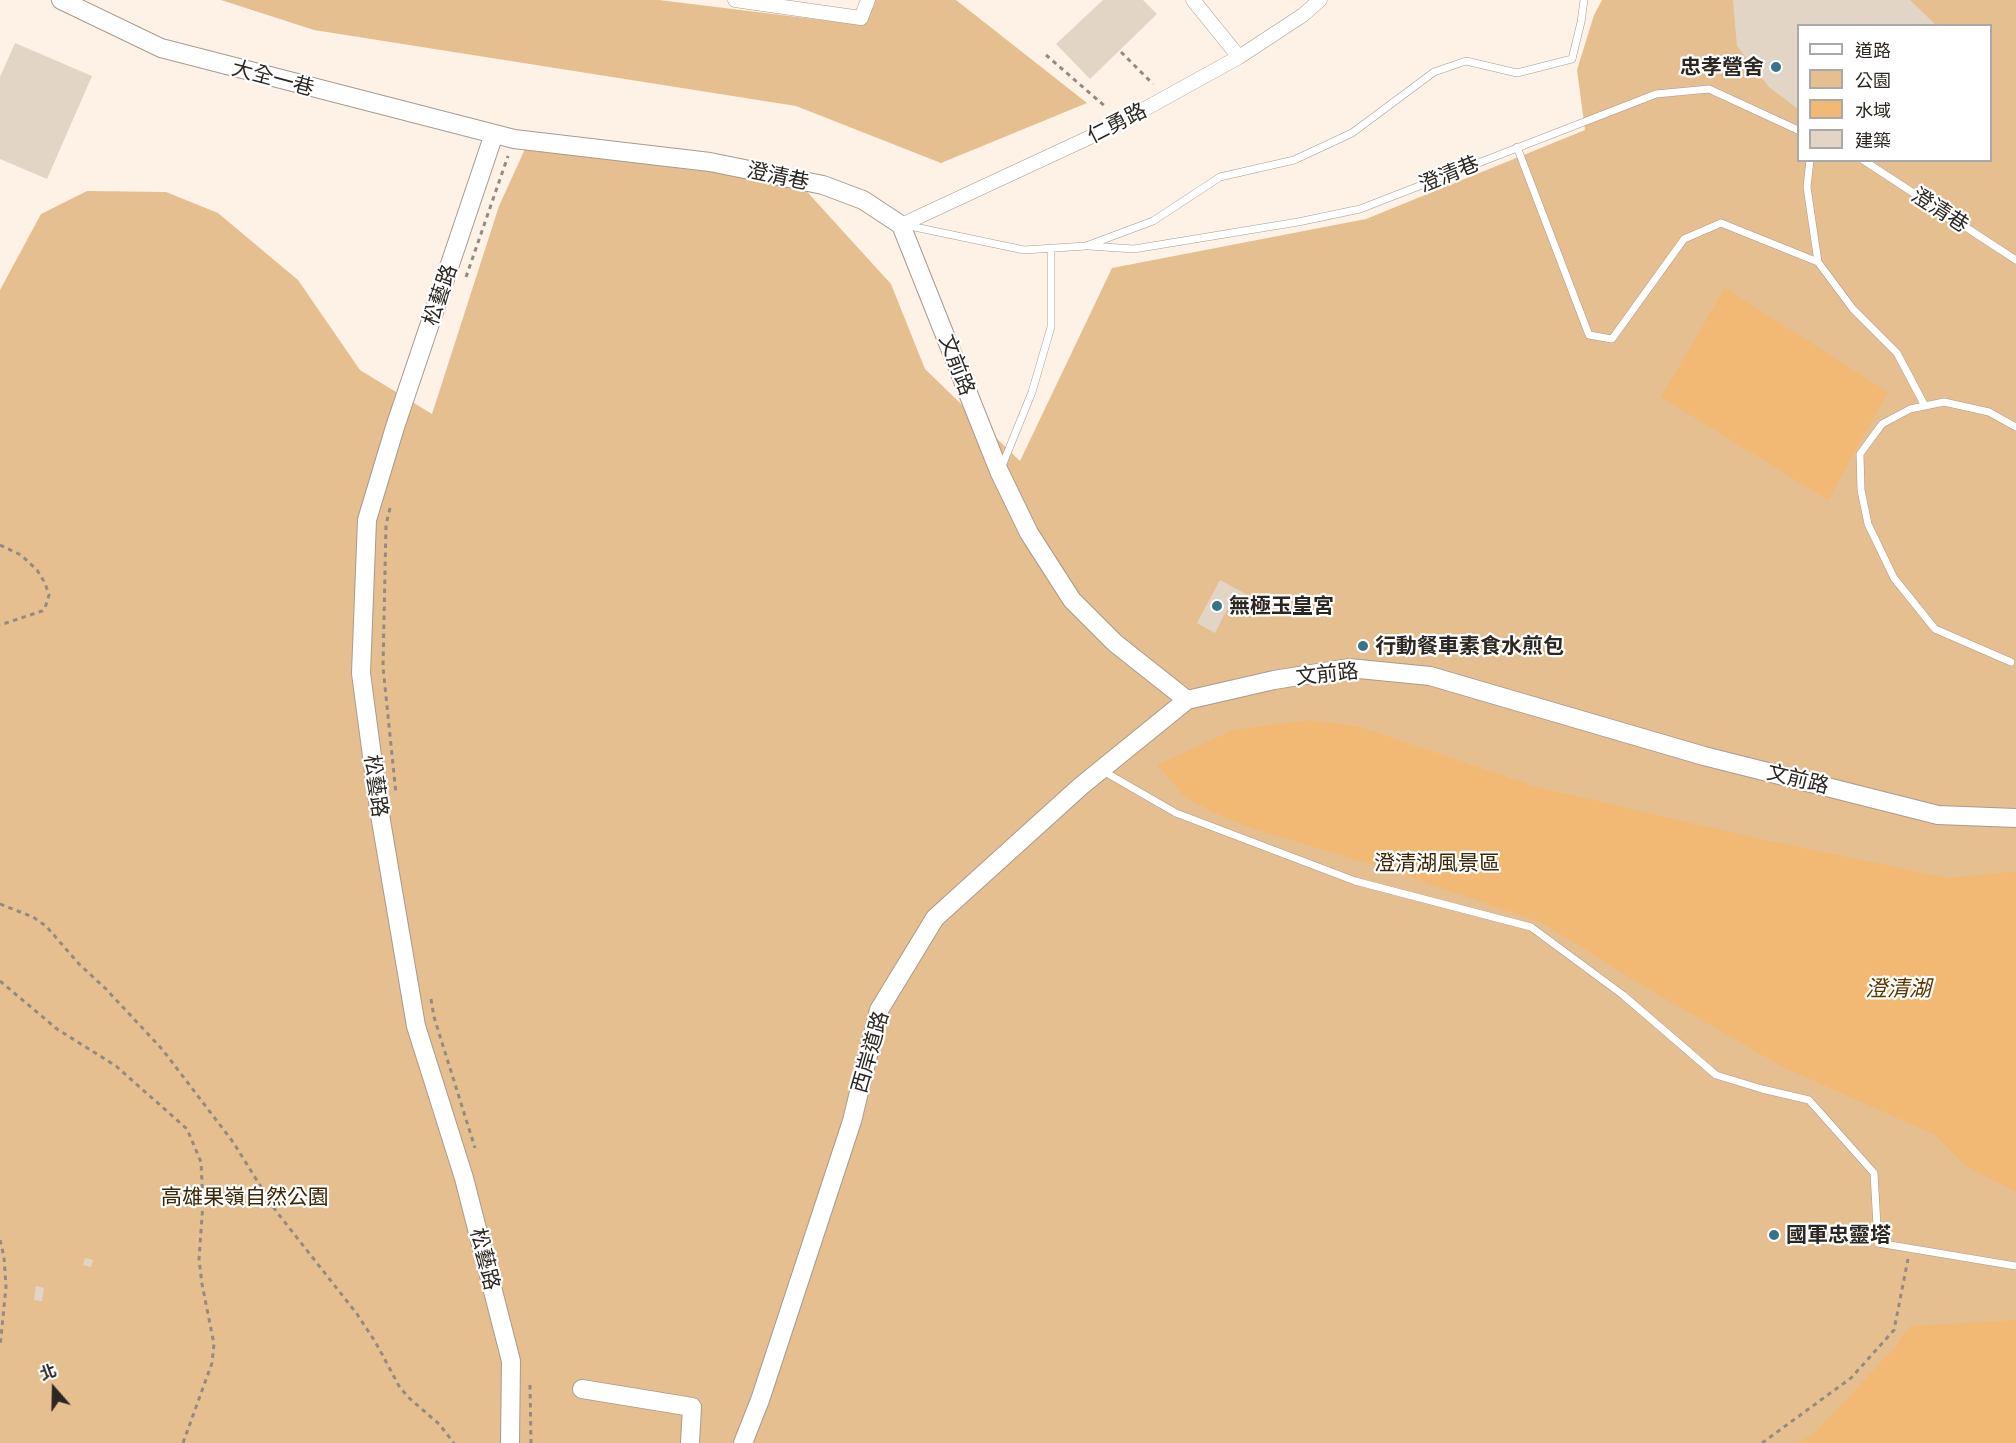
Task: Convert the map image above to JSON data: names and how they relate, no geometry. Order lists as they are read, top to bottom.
{
  "streets": {
    "street": [
      "大全一巷",
      "仁勇路",
      "澄清巷",
      "松藝路",
      "文前路",
      "西岸道路"
    ]
  },
  "crossings": [
    ["大全一巷", "澄清巷"],
    ["大全一巷", "松藝路"],
    ["仁勇路", "澄清巷"],
    ["仁勇路", "文前路"],
    ["澄清巷", "松藝路"],
    ["澄清巷", "文前路"],
    ["文前路", "西岸道路"]
  ],
  "water": ["澄清湖"],
  "parks": ["澄清湖風景區", "高雄果嶺自然公園"],
  "places": [
    "忠孝營舍",
    "無極玉皇宮",
    "行動餐車素食水煎包",
    "國軍忠靈塔"
  ],
  "legend": [
    "道路",
    "公園",
    "水域",
    "建築"
  ],
  "north": "top"
}
